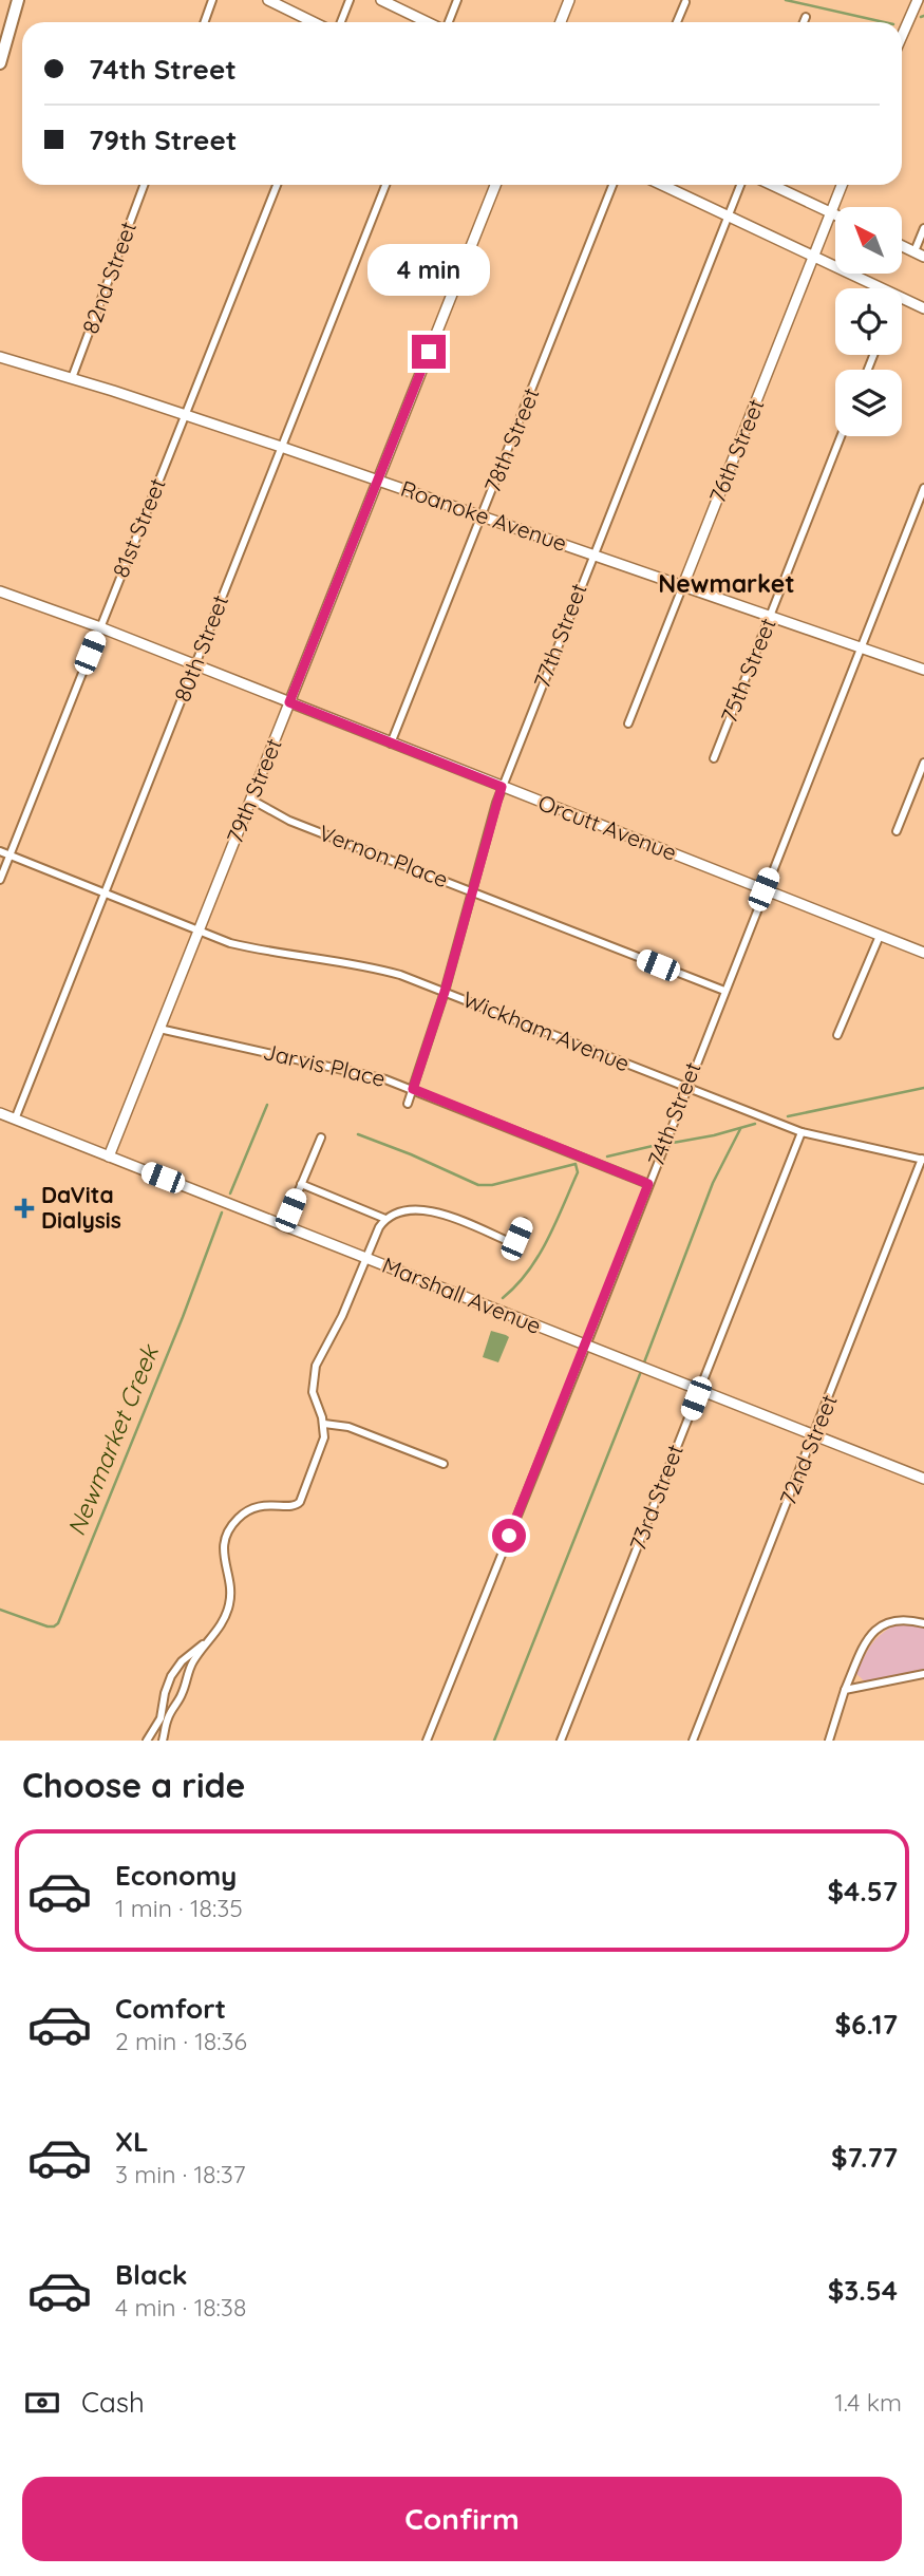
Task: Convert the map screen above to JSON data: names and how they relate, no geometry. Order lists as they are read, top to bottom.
{
  "streets": {
    "street": [
      "82nd Street",
      "78th Street",
      "76th Street",
      "Roanoke Avenue",
      "81st Street",
      "77th Street",
      "80th Street",
      "75th Street",
      "79th Street",
      "Orcutt Avenue",
      "Vernon Place",
      "Wickham Avenue",
      "Jarvis Place",
      "74th Street",
      "Marshall Avenue",
      "72nd Street",
      "73rd Street"
    ]
  },
  "crossings": [
    ["82nd Street", "Roanoke Avenue"],
    ["78th Street", "Roanoke Avenue"],
    ["78th Street", "Orcutt Avenue"],
    ["76th Street", "Roanoke Avenue"],
    ["Roanoke Avenue", "81st Street"],
    ["Roanoke Avenue", "77th Street"],
    ["Roanoke Avenue", "80th Street"],
    ["Roanoke Avenue", "75th Street"],
    ["Roanoke Avenue", "79th Street"],
    ["Roanoke Avenue", "74th Street"],
    ["81st Street", "Orcutt Avenue"],
    ["81st Street", "Wickham Avenue"],
    ["77th Street", "Orcutt Avenue"],
    ["77th Street", "Vernon Place"],
    ["77th Street", "Wickham Avenue"],
    ["77th Street", "Jarvis Place"],
    ["80th Street", "Orcutt Avenue"],
    ["80th Street", "Wickham Avenue"],
    ["80th Street", "Marshall Avenue"],
    ["79th Street", "Orcutt Avenue"],
    ["79th Street", "Vernon Place"],
    ["79th Street", "Wickham Avenue"],
    ["79th Street", "Jarvis Place"],
    ["79th Street", "Marshall Avenue"],
    ["Orcutt Avenue", "74th Street"],
    ["Vernon Place", "74th Street"],
    ["Wickham Avenue", "74th Street"],
    ["Wickham Avenue", "72nd Street"],
    ["Wickham Avenue", "73rd Street"],
    ["Jarvis Place", "74th Street"],
    ["74th Street", "Marshall Avenue"],
    ["Marshall Avenue", "72nd Street"],
    ["Marshall Avenue", "73rd Street"]
  ],
  "districts": ["Newmarket"],
  "water": ["Newmarket Creek"],
  "places": {
    "health": ["DaVita Dialysis"]
  },
  "north": "top left",
  "page": {
    "banner": ["74th Street", "79th Street"],
    "bubble": "4 min",
    "heading": "Choose a ride",
    "list": [
      {
        "name": "Economy",
        "note": "1 min · 18:35",
        "value": "$4.57"
      },
      {
        "name": "Comfort",
        "note": "2 min · 18:36",
        "value": "$6.17"
      },
      {
        "name": "XL",
        "note": "3 min · 18:37",
        "value": "$7.77"
      },
      {
        "name": "Black",
        "note": "4 min · 18:38",
        "value": "$3.54"
      }
    ],
    "pay": ["Cash", "1.4 km"],
    "buttons": "Confirm"
  }
}
